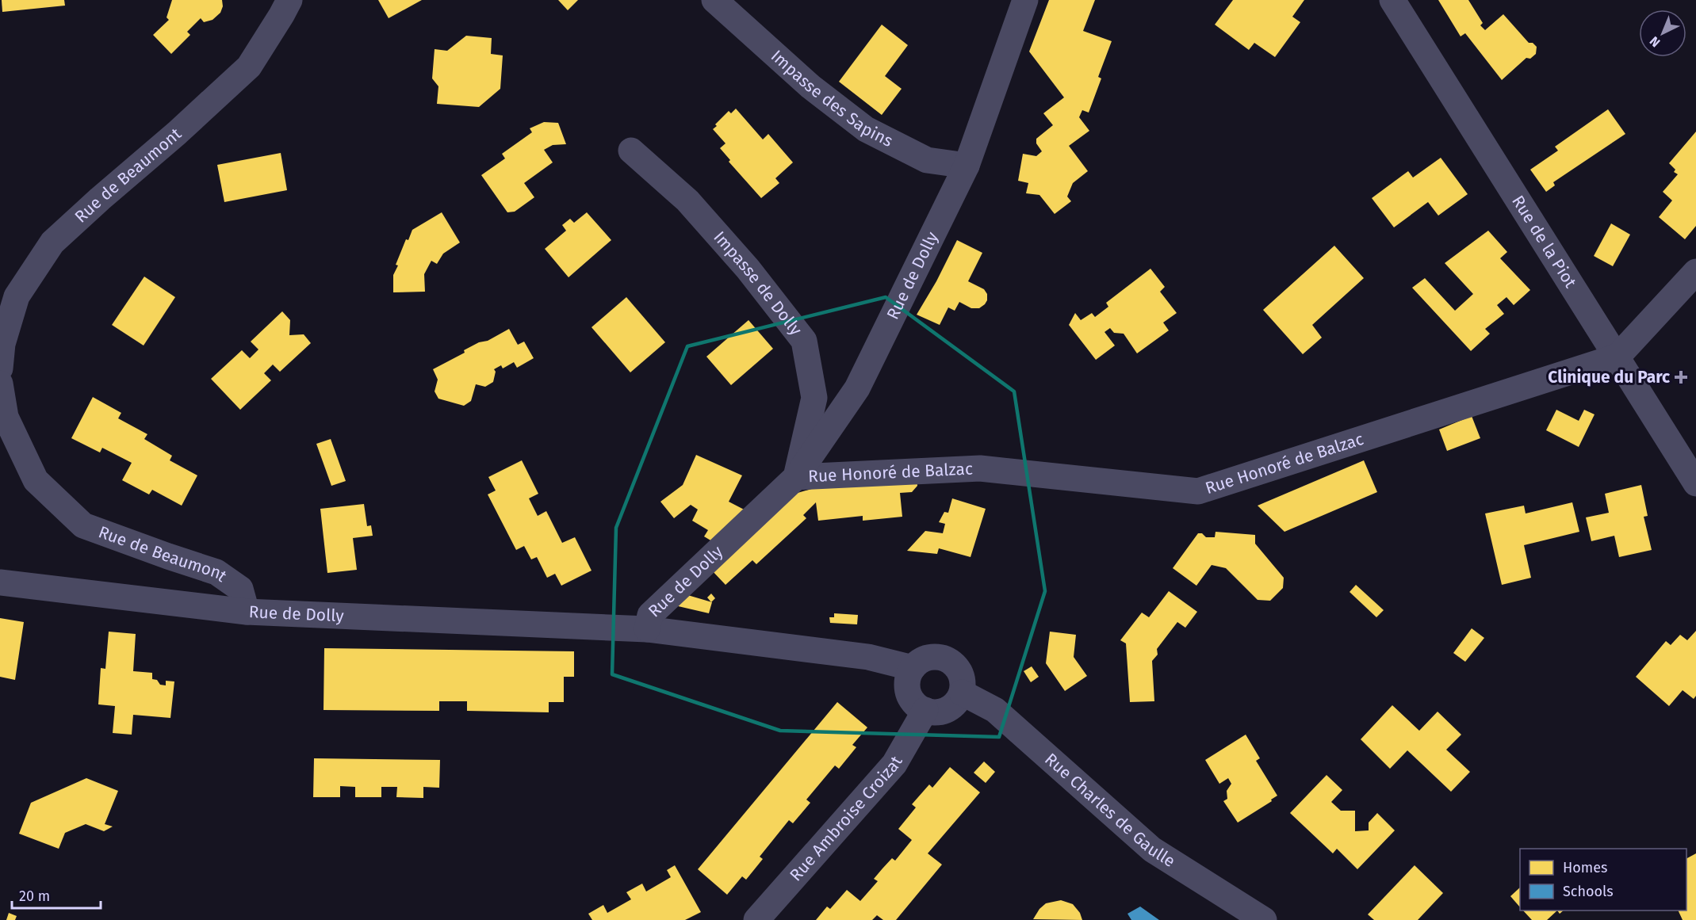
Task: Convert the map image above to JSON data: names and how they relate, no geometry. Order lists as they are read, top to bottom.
{
  "streets": {
    "street": [
      "Impasse des Sapins",
      "Rue de Beaumont",
      "Rue de la Piot",
      "Rue de Dolly",
      "Impasse de Dolly",
      "Rue Honoré de Balzac",
      "Rue Charles de Gaulle",
      "Rue Ambroise Croizat"
    ]
  },
  "crossings": [
    ["Impasse des Sapins", "Rue de Dolly"],
    ["Rue de Beaumont", "Rue de Dolly"],
    ["Rue de la Piot", "Rue Honoré de Balzac"],
    ["Rue de Dolly", "Impasse de Dolly"],
    ["Rue de Dolly", "Rue Honoré de Balzac"],
    ["Impasse de Dolly", "Rue Honoré de Balzac"],
    ["Rue Charles de Gaulle", "Rue Ambroise Croizat"]
  ],
  "places": {
    "health": ["Clinique du Parc"]
  },
  "legend": ["Homes", "Schools"],
  "scale_bar": "20 m",
  "north": "bottom left"
}
